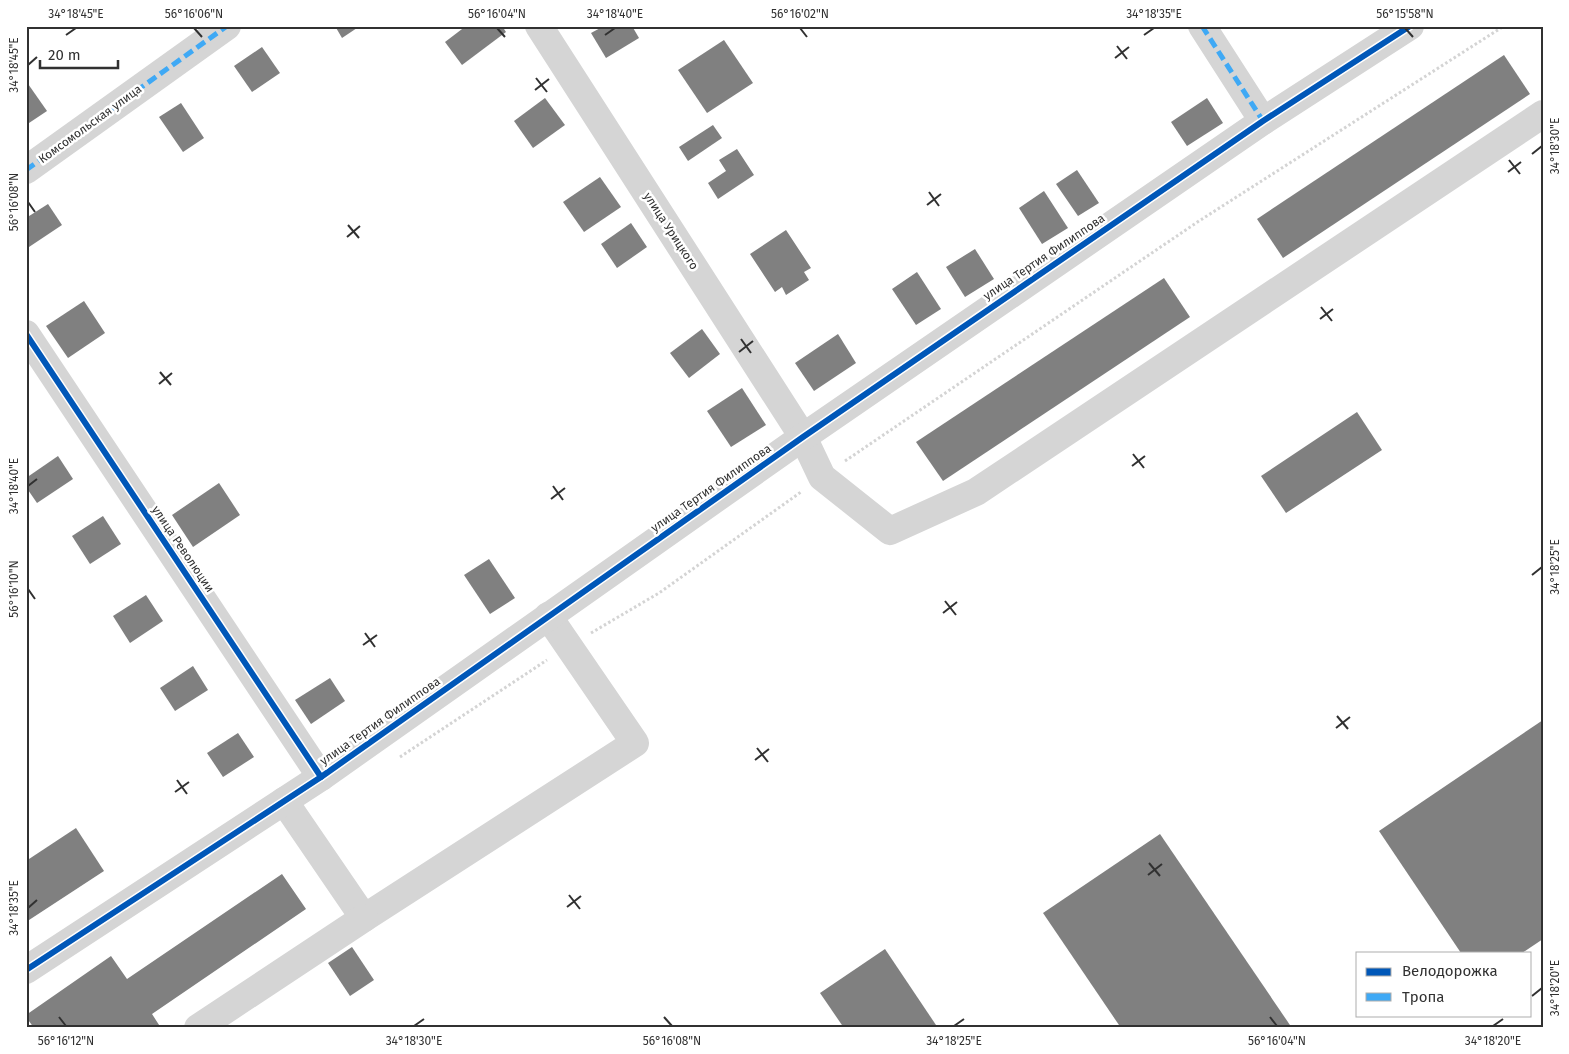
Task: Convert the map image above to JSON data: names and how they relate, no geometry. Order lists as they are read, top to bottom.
{
  "streets": {
    "street": [
      "Комсомольская улица",
      "улица Урицкого",
      "улица Тертия Филиппова",
      "улица Революции"
    ]
  },
  "crossings": [
    ["улица Урицкого", "улица Тертия Филиппова"],
    ["улица Тертия Филиппова", "улица Революции"]
  ],
  "legend": ["Велодорожка", "Тропа"],
  "scale_bar": "20 m",
  "coordinates": [
    "34°18'45\"E",
    "56°16'06\"N",
    "56°16'04\"N",
    "34°18'40\"E",
    "56°16'02\"N",
    "34°18'35\"E",
    "56°15'58\"N",
    "34°18'30\"E",
    "56°16'08\"N",
    "34°18'25\"E",
    "56°16'10\"N",
    "34°18'20\"E",
    "56°16'12\"N"
  ]
}
